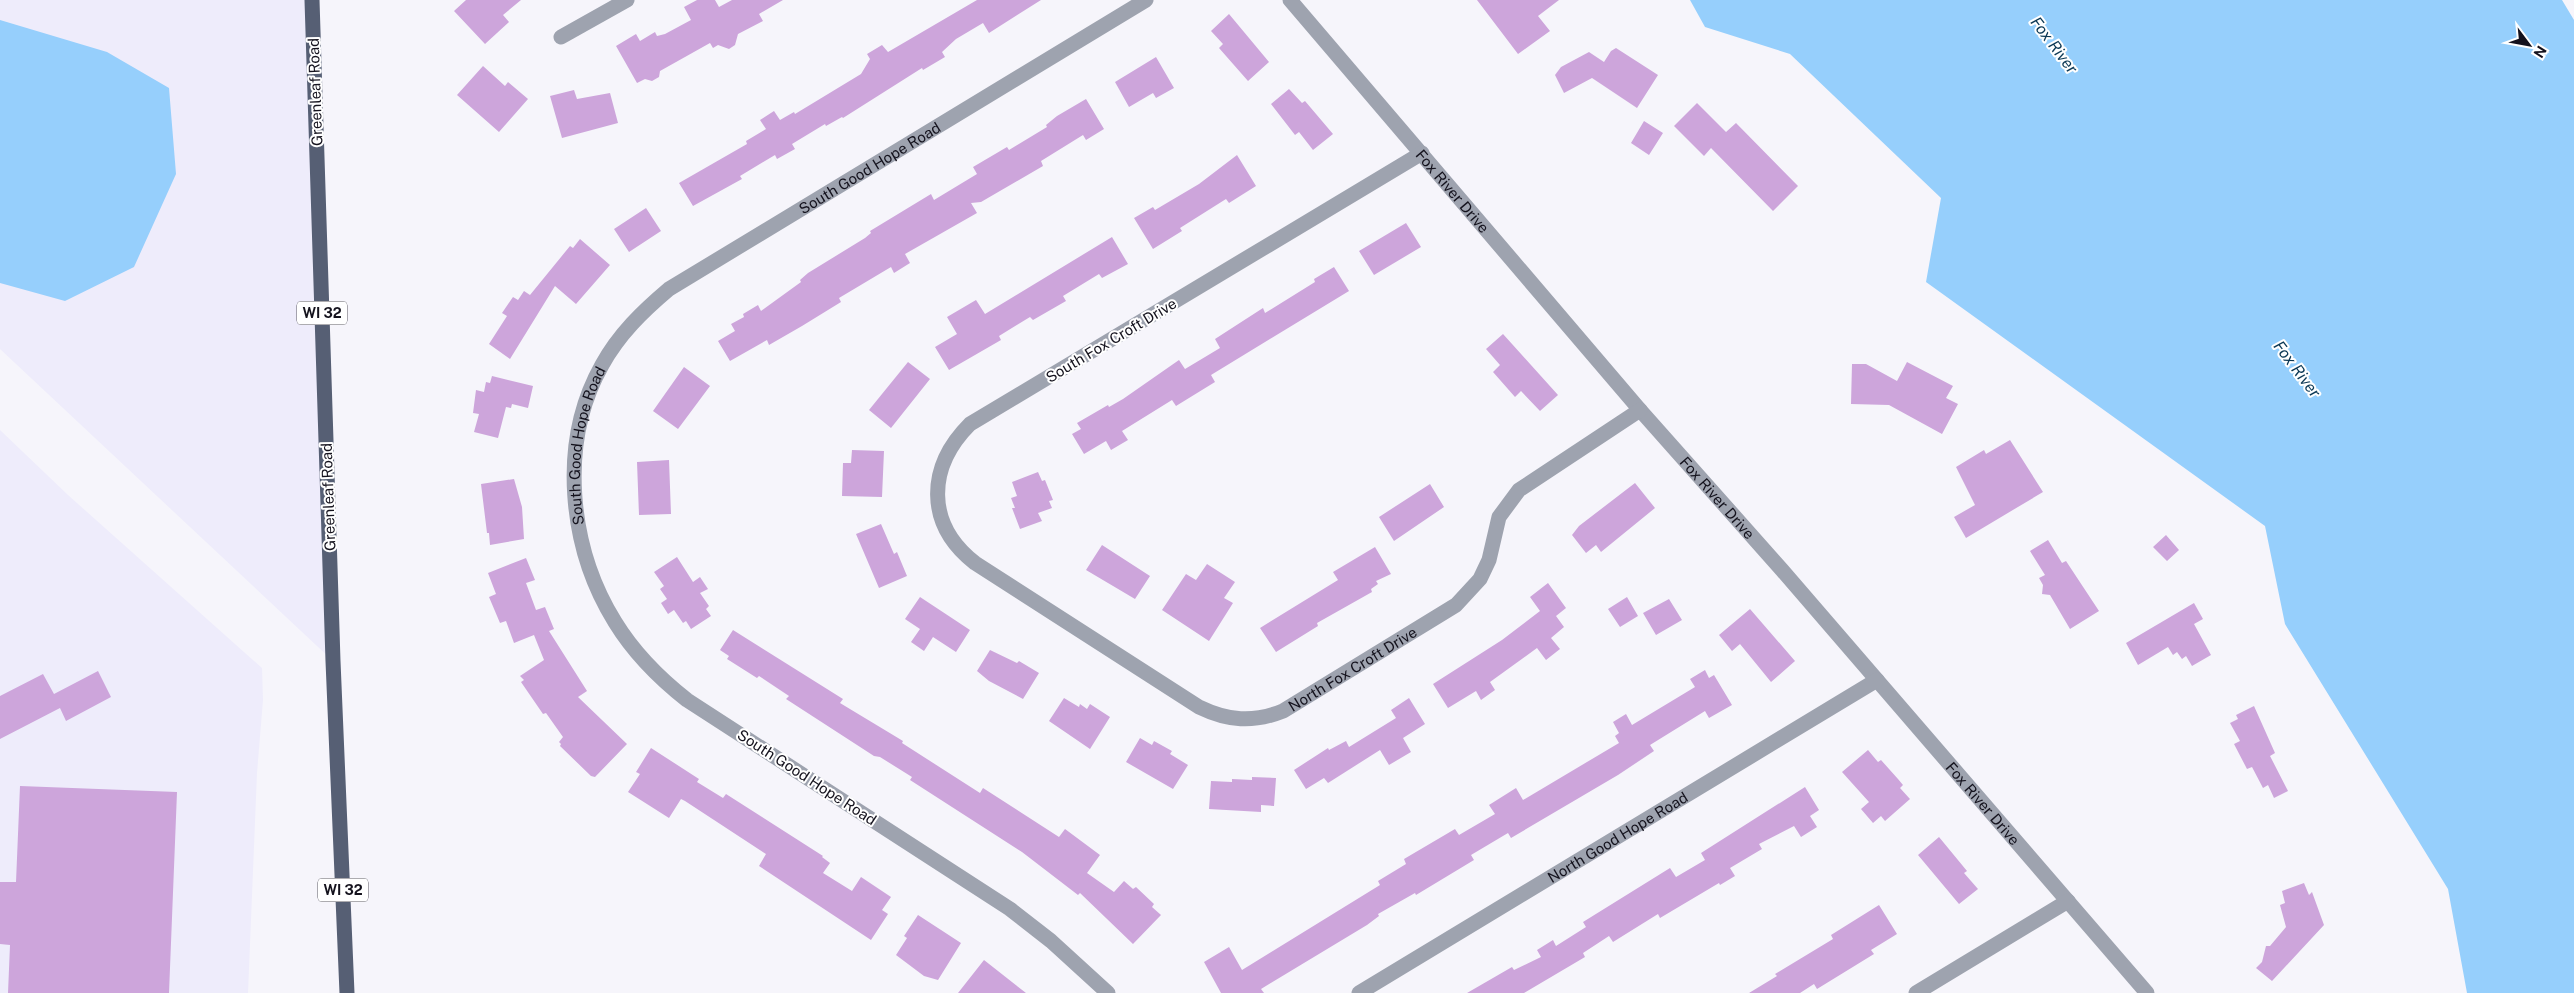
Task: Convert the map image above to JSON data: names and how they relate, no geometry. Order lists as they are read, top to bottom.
{
  "streets": {
    "main road": ["Greenleaf Road", "WI 32"],
    "street": [
      "South Good Hope Road",
      "Fox River Drive",
      "South Fox Croft Drive",
      "North Fox Croft Drive",
      "North Good Hope Road"
    ]
  },
  "crossings": [
    ["Fox River Drive", "South Fox Croft Drive"],
    ["Fox River Drive", "North Fox Croft Drive"],
    ["Fox River Drive", "North Good Hope Road"],
    ["South Fox Croft Drive", "North Fox Croft Drive"]
  ],
  "water": ["Fox River"],
  "north": "bottom right"
}
